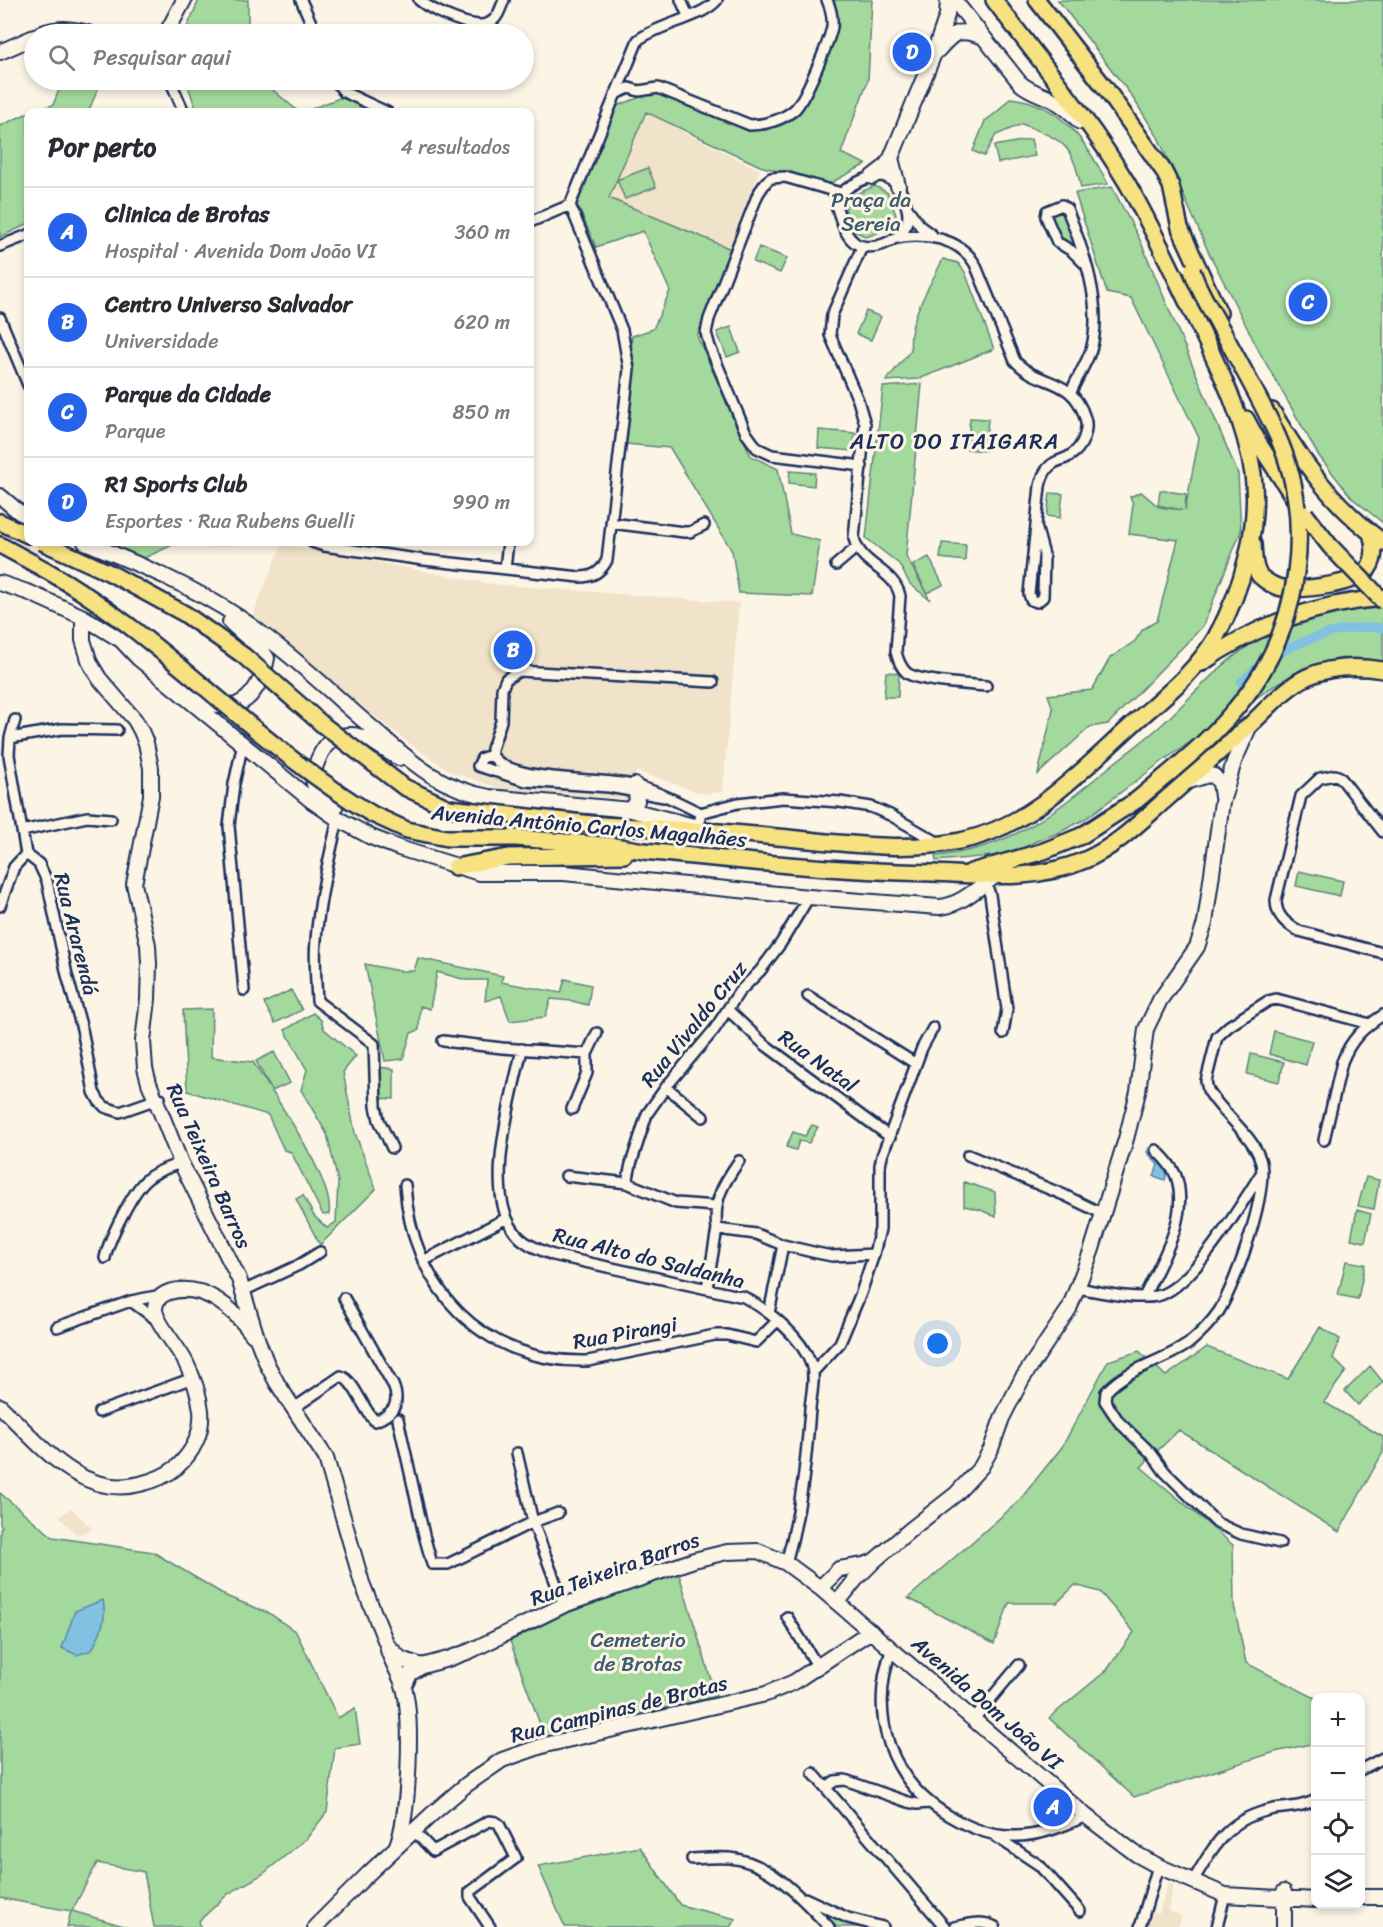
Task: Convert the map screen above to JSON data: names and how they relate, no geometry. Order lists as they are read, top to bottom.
{
  "streets": {
    "main road": [
      "Avenida Antônio Carlos Magalhães",
      "Rua Teixeira Barros",
      "Avenida Dom João VI",
      "Rua Campinas de Brotas"
    ],
    "street": [
      "Rua Ararendá",
      "Rua Vivaldo Cruz",
      "Rua Natal",
      "Rua Alto do Saldanha",
      "Rua Pirangi"
    ]
  },
  "crossings": [
    ["Rua Ararendá", "Rua Teixeira Barros"],
    ["Rua Vivaldo Cruz", "Rua Natal"],
    ["Rua Teixeira Barros", "Rua Alto do Saldanha"],
    ["Rua Teixeira Barros", "Avenida Dom João VI"],
    ["Rua Teixeira Barros", "Rua Campinas de Brotas"],
    ["Rua Alto do Saldanha", "Rua Pirangi"],
    ["Avenida Dom João VI", "Rua Campinas de Brotas"]
  ],
  "districts": ["ALTO DO ITAIGARA"],
  "parks": ["Praça da Sereia", "Cemeterio de Brotas"],
  "page": {
    "search": "Pesquisar aqui",
    "pins": [
      "D",
      "C",
      "B",
      "A"
    ],
    "heading": ["Por perto", "4 resultados"],
    "list": [
      {
        "mark": "A",
        "name": "Clinica de Brotas",
        "note": "Hospital · Avenida Dom João VI",
        "value": "360 m"
      },
      {
        "mark": "B",
        "name": "Centro Universo Salvador",
        "note": "Universidade",
        "value": "620 m"
      },
      {
        "mark": "C",
        "name": "Parque da Cidade",
        "note": "Parque",
        "value": "850 m"
      },
      {
        "mark": "D",
        "name": "R1 Sports Club",
        "note": "Esportes · Rua Rubens Guelli",
        "value": "990 m"
      }
    ],
    "map_buttons": ["+", "−"]
  }
}
